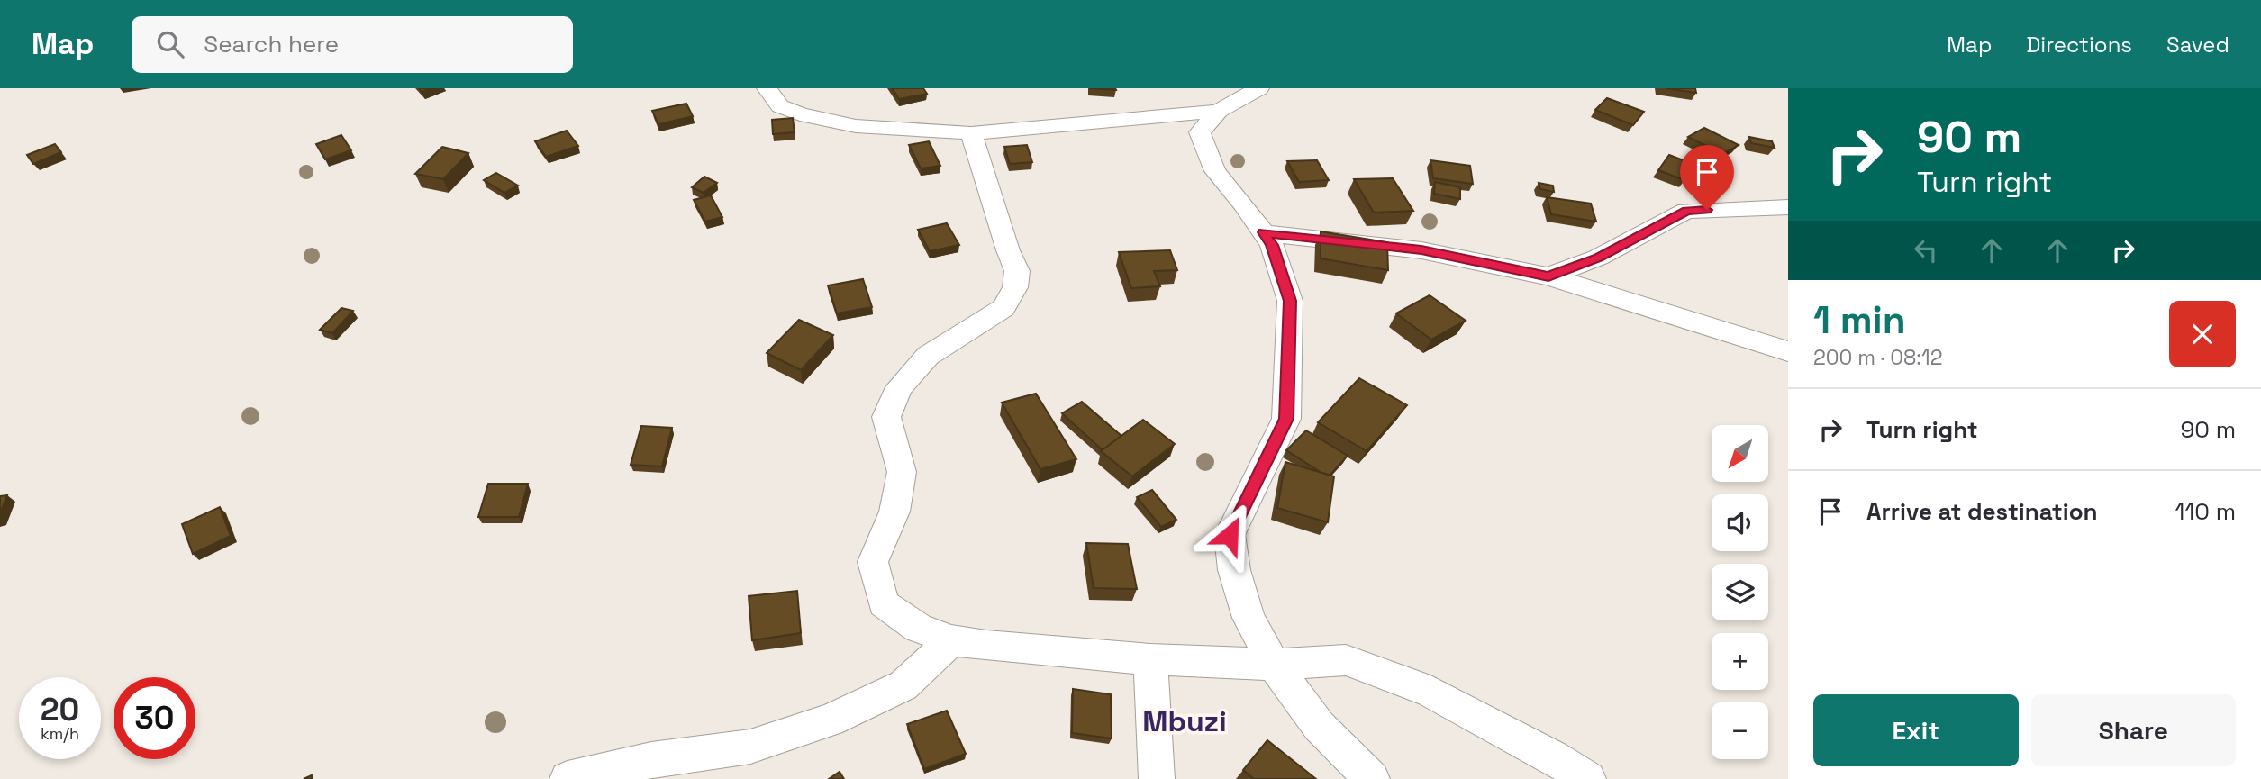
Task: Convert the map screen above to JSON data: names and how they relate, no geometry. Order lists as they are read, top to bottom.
{
  "districts": ["Mbuzi"],
  "north": "bottom left",
  "page": {
    "header": "Map",
    "search": "Search here",
    "nav": ["Map", "Directions", "Saved"],
    "turn": ["90 m", "Turn right"],
    "heading": ["1 min", "200 m · 08:12"],
    "list": [
      {
        "name": "Turn right",
        "value": "90 m"
      },
      {
        "name": "Arrive at destination",
        "value": "110 m"
      }
    ],
    "map_buttons": ["+", "−"],
    "speed": "20 km/h",
    "limit": "30",
    "buttons": ["Exit", "Share"]
  }
}
